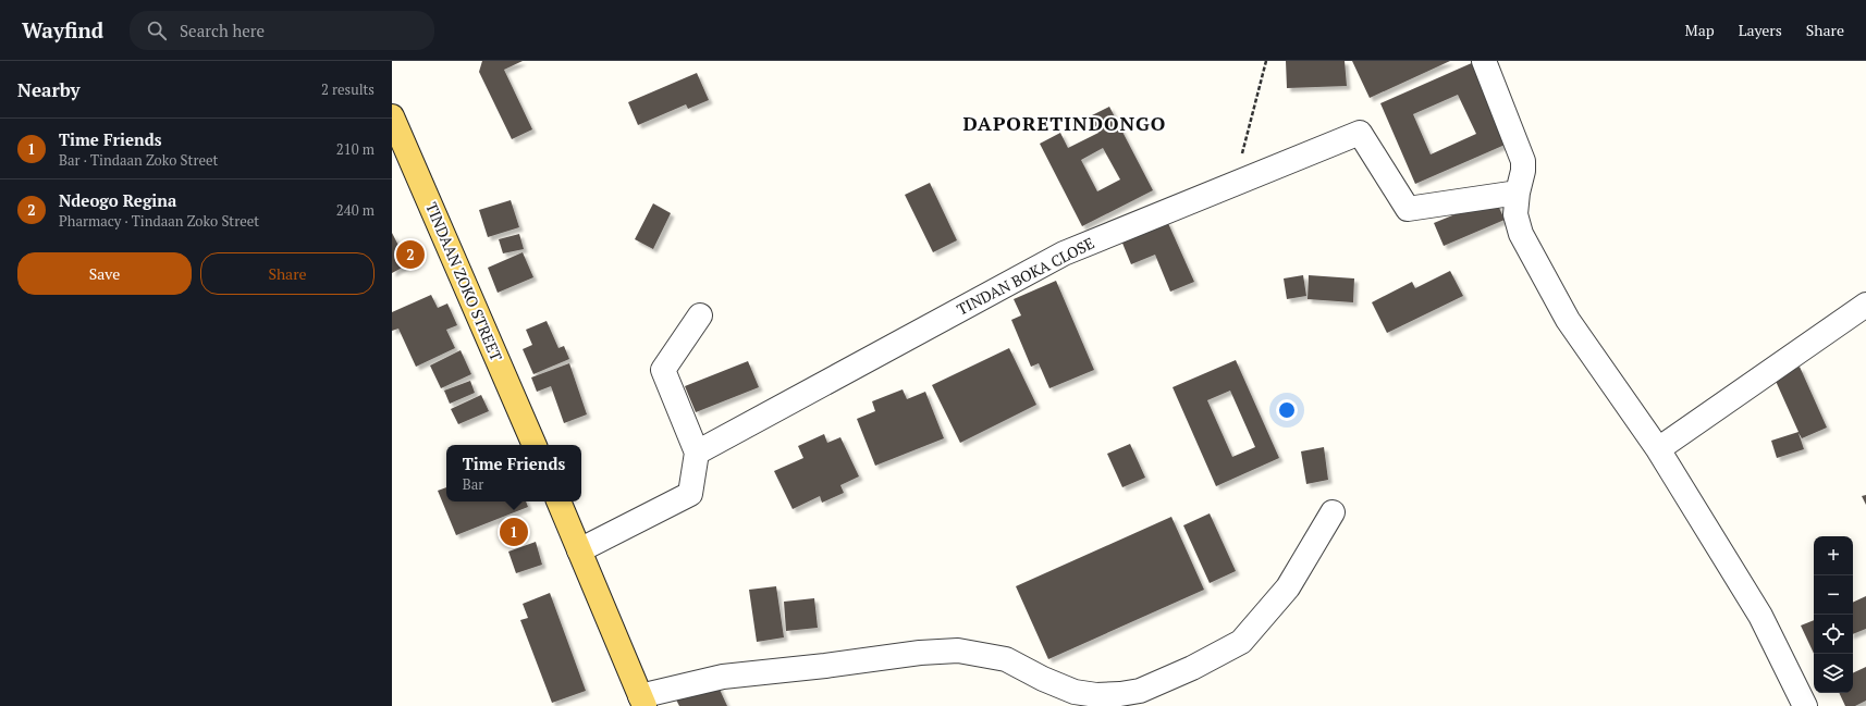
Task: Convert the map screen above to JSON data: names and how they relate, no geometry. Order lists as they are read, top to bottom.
{
  "streets": {
    "main road": ["TINDAAN ZOKO STREET"],
    "street": ["TINDAN BOKA CLOSE"]
  },
  "districts": ["DAPORETINDONGO"],
  "page": {
    "header": "Wayfind",
    "search": "Search here",
    "nav": ["Map", "Layers", "Share"],
    "heading": ["Nearby", "2 results"],
    "list": [
      {
        "mark": "1",
        "name": "Time Friends",
        "note": "Bar · Tindaan Zoko Street",
        "value": "210 m"
      },
      {
        "mark": "2",
        "name": "Ndeogo Regina",
        "note": "Pharmacy · Tindaan Zoko Street",
        "value": "240 m"
      }
    ],
    "pins": ["2", "1"],
    "buttons": ["Save", "Share"],
    "popup": ["Time Friends", "Bar"],
    "map_buttons": ["+", "−"]
  }
}
